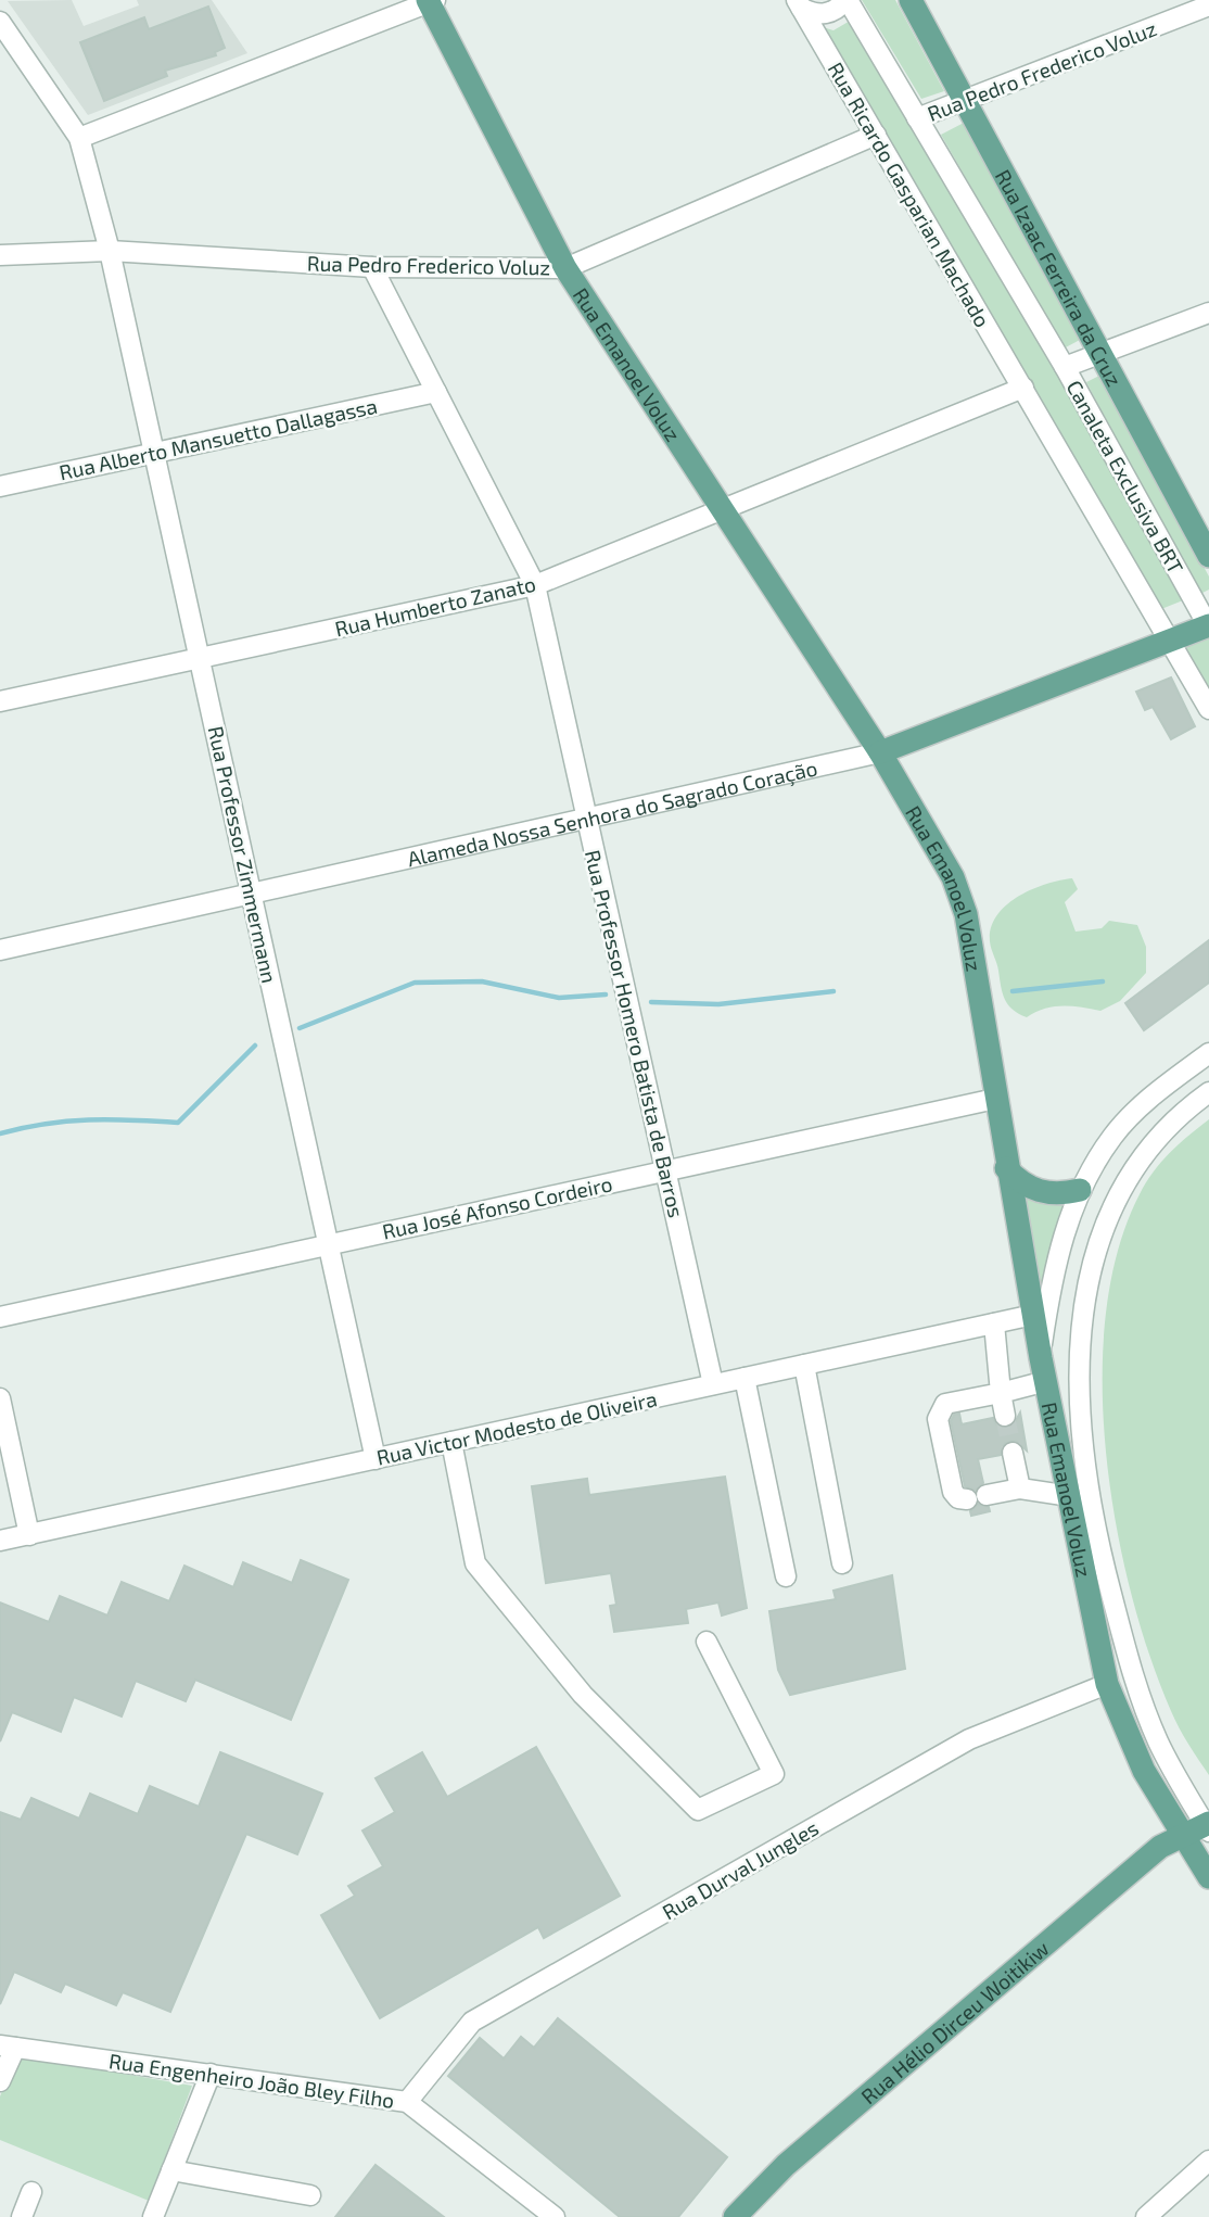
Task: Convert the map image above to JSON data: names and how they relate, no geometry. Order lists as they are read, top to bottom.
{
  "streets": {
    "main road": [
      "Rua Izaac Ferreira da Cruz",
      "Rua Emanoel Voluz",
      "Alameda Nossa Senhora do Sagrado Coração",
      "Rua Hélio Dirceu Woitikiw"
    ],
    "street": [
      "Rua Pedro Frederico Voluz",
      "Rua Ricardo Gasparian Machado",
      "Rua Alberto Mansuetto Dallagassa",
      "Canaleta Exclusiva BRT",
      "Rua Humberto Zanato",
      "Rua Professor Zimmermann",
      "Rua Professor Homero Batista de Barros",
      "Rua José Afonso Cordeiro",
      "Rua Victor Modesto de Oliveira",
      "Rua Durval Jungles",
      "Rua Engenheiro João Bley Filho"
    ]
  },
  "crossings": [
    ["Rua Pedro Frederico Voluz", "Rua Ricardo Gasparian Machado"],
    ["Rua Pedro Frederico Voluz", "Rua Izaac Ferreira da Cruz"],
    ["Rua Pedro Frederico Voluz", "Rua Emanoel Voluz"],
    ["Rua Pedro Frederico Voluz", "Rua Professor Zimmermann"],
    ["Rua Pedro Frederico Voluz", "Rua Professor Homero Batista de Barros"],
    ["Rua Ricardo Gasparian Machado", "Canaleta Exclusiva BRT"],
    ["Rua Ricardo Gasparian Machado", "Rua Humberto Zanato"],
    ["Rua Emanoel Voluz", "Rua Humberto Zanato"],
    ["Rua Emanoel Voluz", "Alameda Nossa Senhora do Sagrado Coração"],
    ["Rua Emanoel Voluz", "Rua José Afonso Cordeiro"],
    ["Rua Emanoel Voluz", "Rua Victor Modesto de Oliveira"],
    ["Rua Emanoel Voluz", "Rua Durval Jungles"],
    ["Rua Emanoel Voluz", "Rua Hélio Dirceu Woitikiw"],
    ["Rua Alberto Mansuetto Dallagassa", "Rua Professor Zimmermann"],
    ["Rua Alberto Mansuetto Dallagassa", "Rua Professor Homero Batista de Barros"],
    ["Canaleta Exclusiva BRT", "Rua Humberto Zanato"],
    ["Canaleta Exclusiva BRT", "Alameda Nossa Senhora do Sagrado Coração"],
    ["Rua Humberto Zanato", "Rua Professor Zimmermann"],
    ["Rua Humberto Zanato", "Rua Professor Homero Batista de Barros"],
    ["Alameda Nossa Senhora do Sagrado Coração", "Rua Professor Zimmermann"],
    ["Alameda Nossa Senhora do Sagrado Coração", "Rua Professor Homero Batista de Barros"],
    ["Rua Professor Zimmermann", "Rua José Afonso Cordeiro"],
    ["Rua Professor Zimmermann", "Rua Victor Modesto de Oliveira"],
    ["Rua Professor Homero Batista de Barros", "Rua José Afonso Cordeiro"],
    ["Rua Professor Homero Batista de Barros", "Rua Victor Modesto de Oliveira"],
    ["Rua Durval Jungles", "Rua Engenheiro João Bley Filho"]
  ]
}
